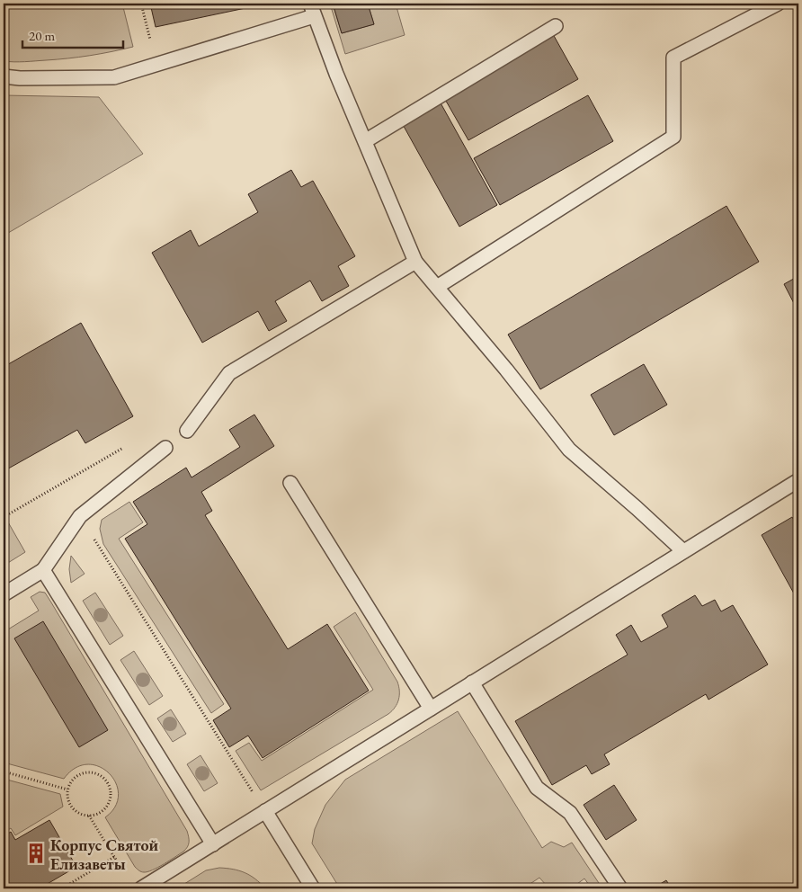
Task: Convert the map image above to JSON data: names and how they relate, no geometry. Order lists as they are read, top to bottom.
{
  "places": {
    "building": ["Корпус Святой Елизаветы"]
  },
  "scale_bar": "20 m"
}
